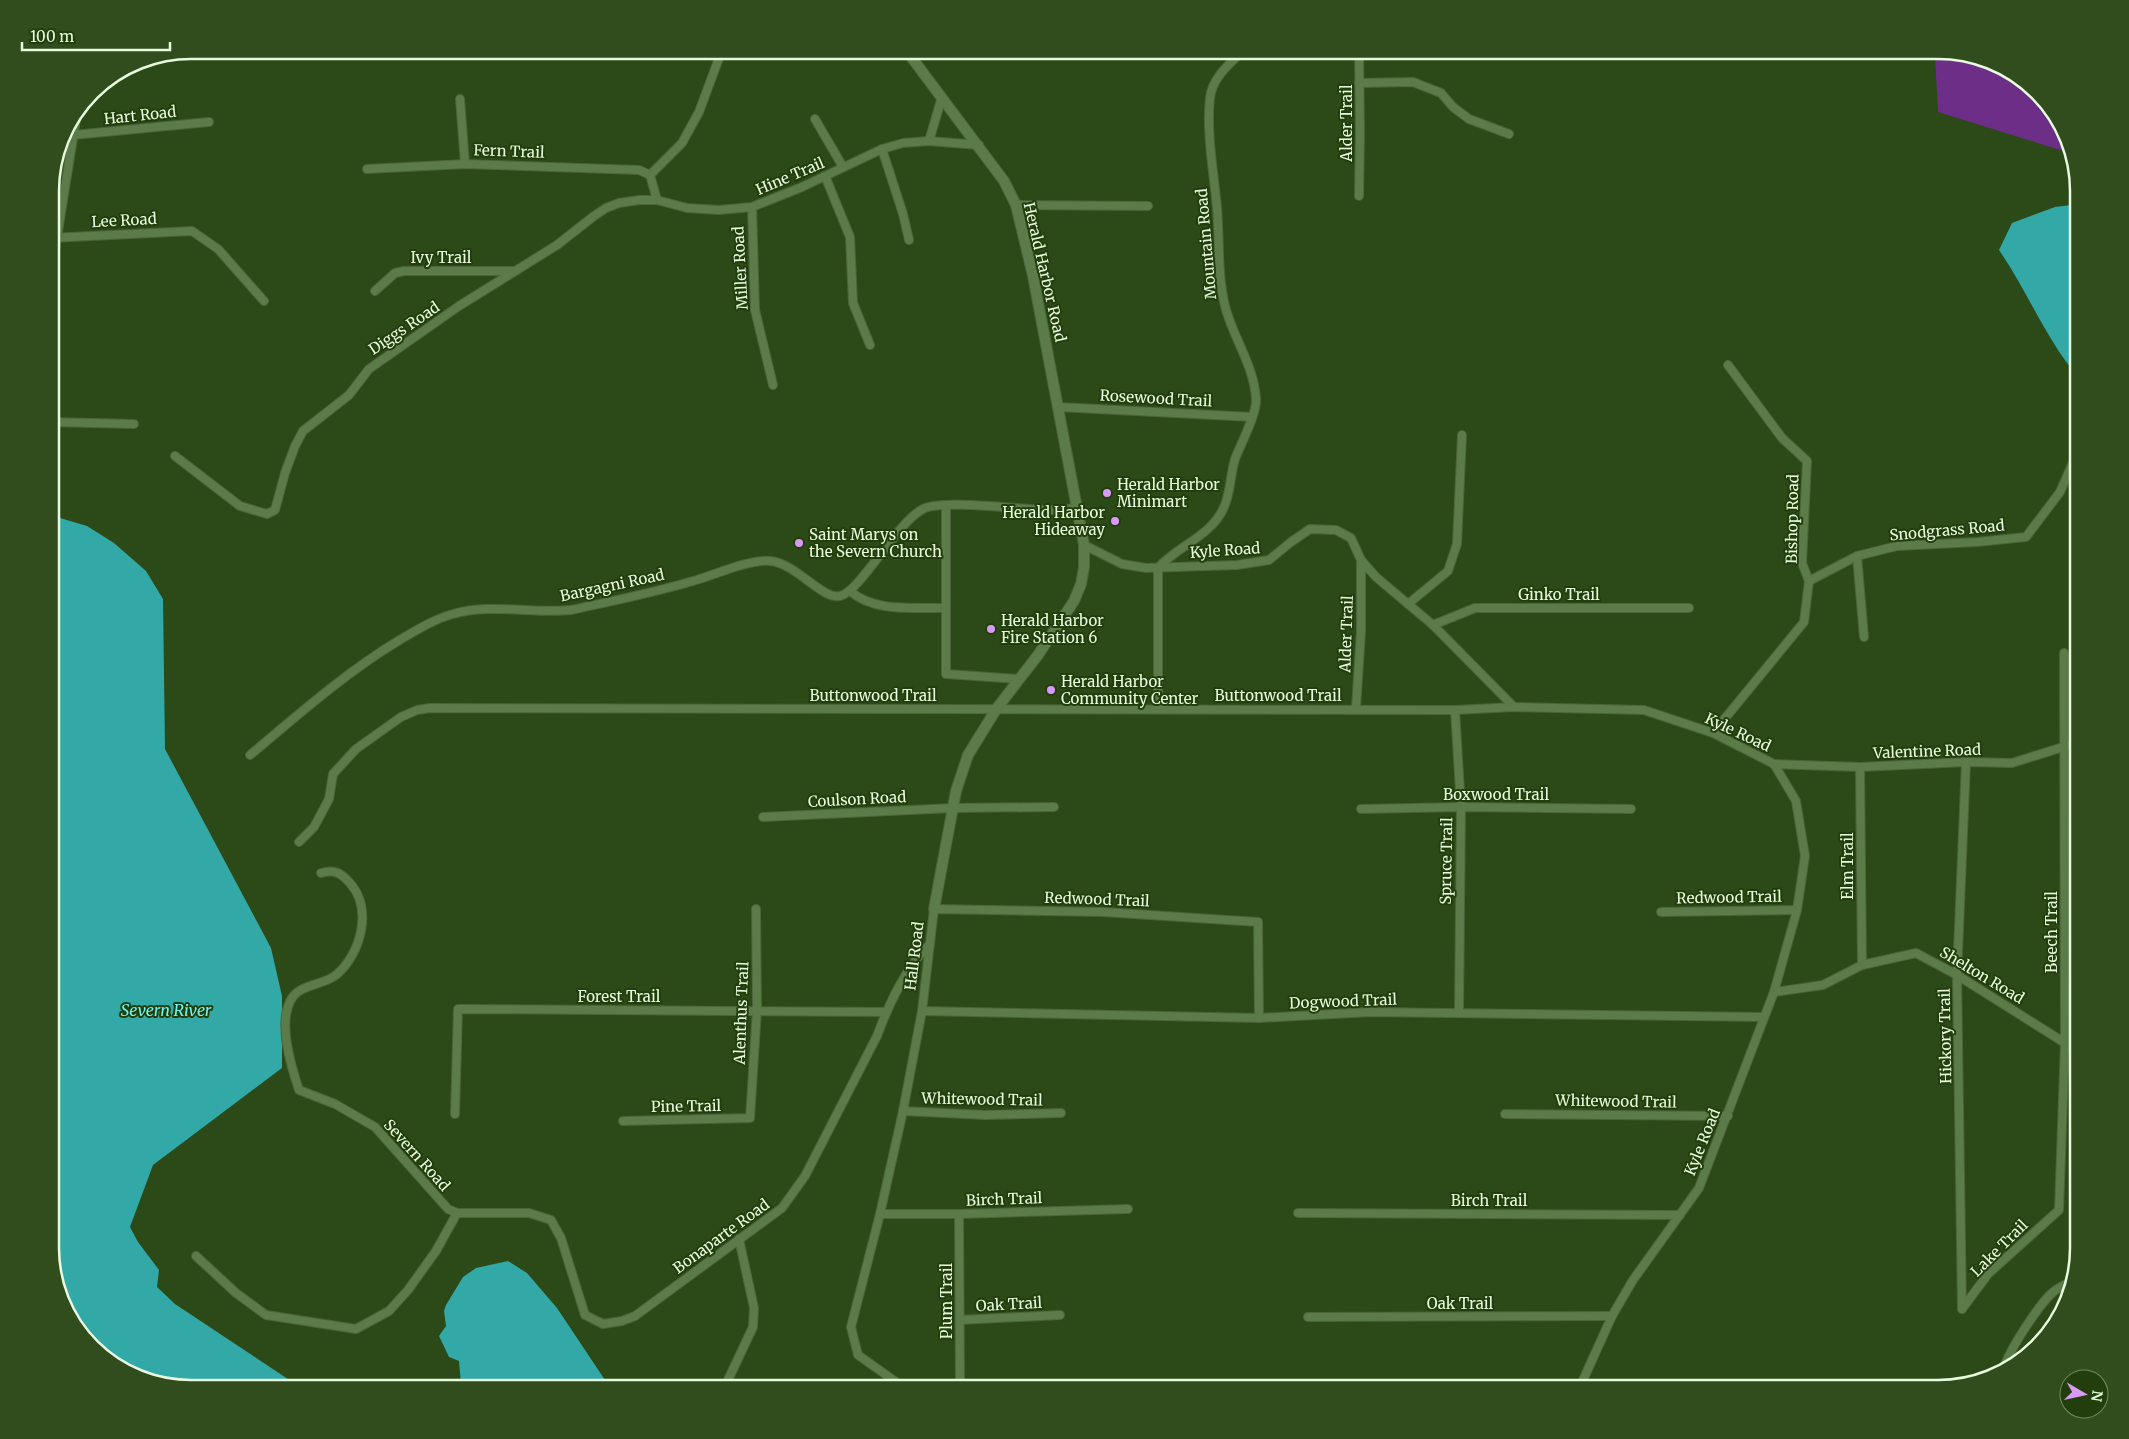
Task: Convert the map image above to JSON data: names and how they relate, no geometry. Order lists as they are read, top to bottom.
{
  "streets": {
    "street": [
      "Hart Road",
      "Alder Trail",
      "Fern Trail",
      "Hine Trail",
      "Lee Road",
      "Mountain Road",
      "Ivy Trail",
      "Miller Road",
      "Herald Harbor Road",
      "Diggs Road",
      "Rosewood Trail",
      "Bishop Road",
      "Snodgrass Road",
      "Kyle Road",
      "Bargagni Road",
      "Ginko Trail",
      "Buttonwood Trail",
      "Valentine Road",
      "Boxwood Trail",
      "Coulson Road",
      "Spruce Trail",
      "Elm Trail",
      "Redwood Trail",
      "Beech Trail",
      "Hall Road",
      "Shelton Road",
      "Forest Trail",
      "Dogwood Trail",
      "Alenthus Trail",
      "Hickory Trail",
      "Whitewood Trail",
      "Pine Trail",
      "Severn Road",
      "Birch Trail",
      "Bonaparte Road",
      "Lake Trail",
      "Plum Trail",
      "Oak Trail"
    ]
  },
  "crossings": [
    ["Alder Trail", "Kyle Road"],
    ["Alder Trail", "Buttonwood Trail"],
    ["Hine Trail", "Miller Road"],
    ["Hine Trail", "Herald Harbor Road"],
    ["Hine Trail", "Diggs Road"],
    ["Mountain Road", "Rosewood Trail"],
    ["Mountain Road", "Kyle Road"],
    ["Ivy Trail", "Diggs Road"],
    ["Herald Harbor Road", "Rosewood Trail"],
    ["Herald Harbor Road", "Hall Road"],
    ["Bishop Road", "Snodgrass Road"],
    ["Kyle Road", "Ginko Trail"],
    ["Kyle Road", "Buttonwood Trail"],
    ["Kyle Road", "Valentine Road"],
    ["Kyle Road", "Redwood Trail"],
    ["Kyle Road", "Shelton Road"],
    ["Kyle Road", "Dogwood Trail"],
    ["Kyle Road", "Whitewood Trail"],
    ["Kyle Road", "Birch Trail"],
    ["Kyle Road", "Oak Trail"],
    ["Buttonwood Trail", "Spruce Trail"],
    ["Buttonwood Trail", "Hall Road"],
    ["Valentine Road", "Elm Trail"],
    ["Valentine Road", "Beech Trail"],
    ["Valentine Road", "Hickory Trail"],
    ["Boxwood Trail", "Spruce Trail"],
    ["Coulson Road", "Hall Road"],
    ["Spruce Trail", "Dogwood Trail"],
    ["Elm Trail", "Shelton Road"],
    ["Redwood Trail", "Hall Road"],
    ["Redwood Trail", "Dogwood Trail"],
    ["Beech Trail", "Shelton Road"],
    ["Beech Trail", "Lake Trail"],
    ["Hall Road", "Dogwood Trail"],
    ["Hall Road", "Whitewood Trail"],
    ["Hall Road", "Birch Trail"],
    ["Hall Road", "Bonaparte Road"],
    ["Shelton Road", "Hickory Trail"],
    ["Forest Trail", "Alenthus Trail"],
    ["Forest Trail", "Bonaparte Road"],
    ["Alenthus Trail", "Pine Trail"],
    ["Hickory Trail", "Lake Trail"],
    ["Severn Road", "Bonaparte Road"],
    ["Birch Trail", "Plum Trail"],
    ["Plum Trail", "Oak Trail"]
  ],
  "water": ["Severn River"],
  "places": [
    "Herald Harbor Minimart",
    "Herald Harbor Hideaway",
    "Saint Marys on the Severn Church",
    "Herald Harbor Fire Station 6",
    "Herald Harbor Community Center"
  ],
  "scale_bar": "100 m",
  "north": "right"
}
